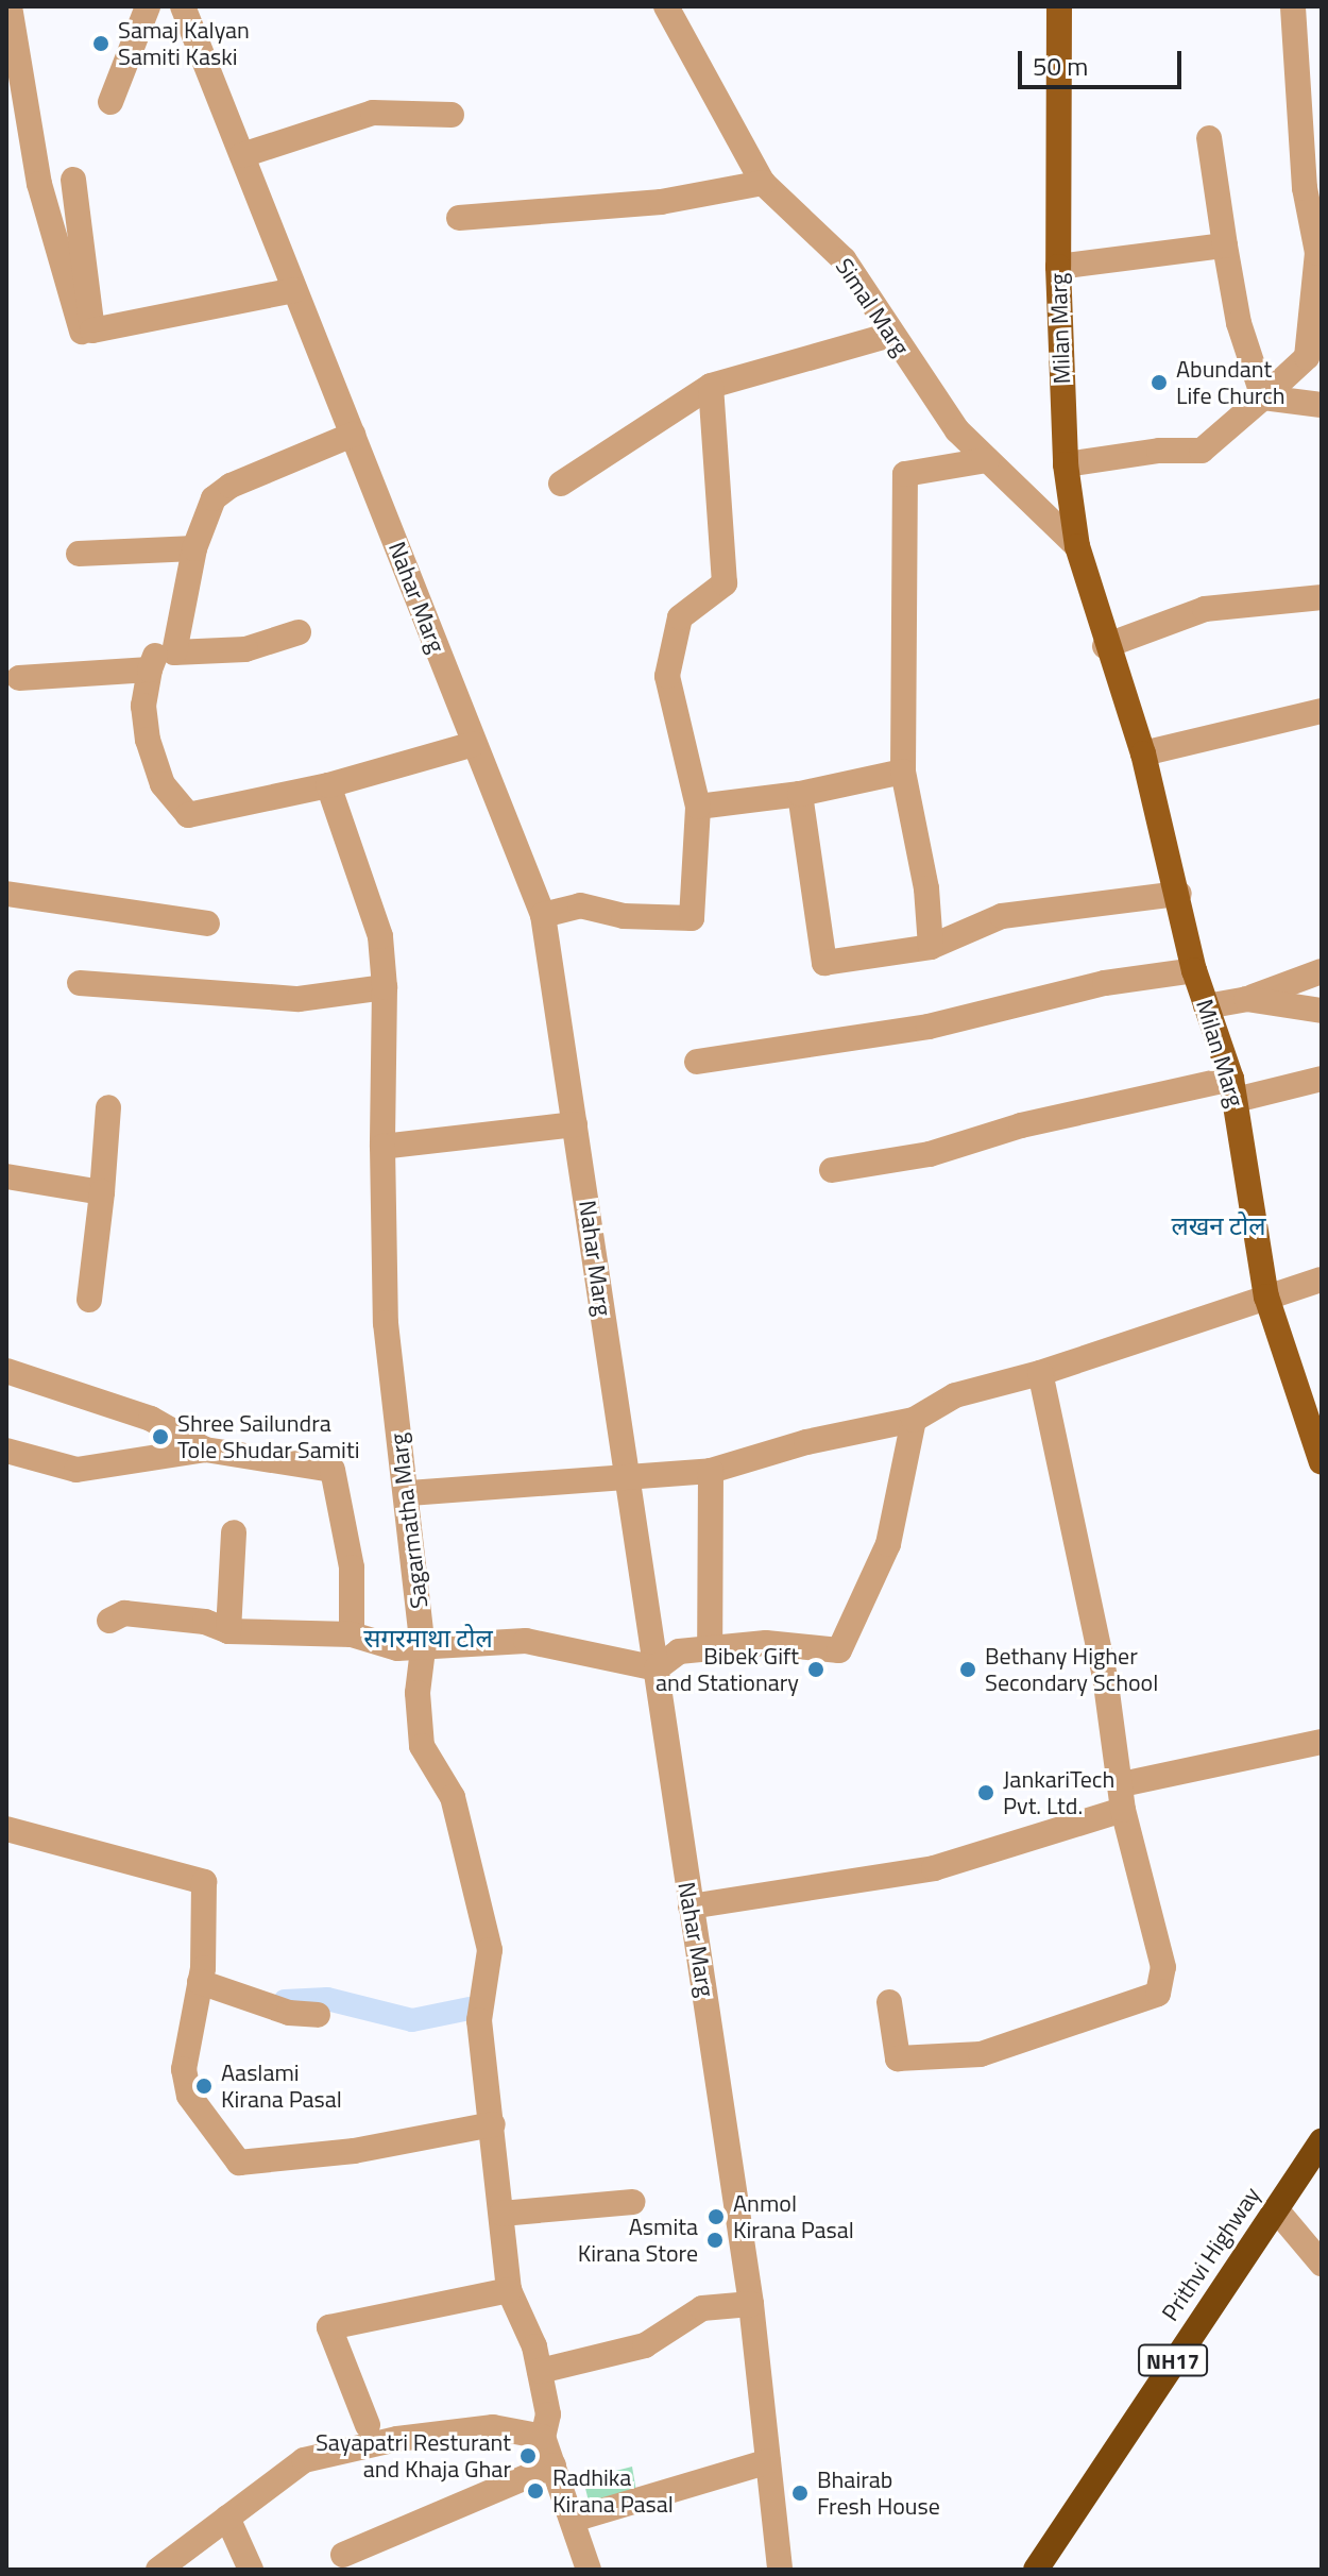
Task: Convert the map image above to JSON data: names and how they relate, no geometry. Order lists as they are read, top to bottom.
{
  "streets": {
    "highway": ["Prithvi Highway", "NH17"],
    "main road": ["Milan Marg"],
    "street": ["Simal Marg", "Nahar Marg", "Sagarmatha Marg"]
  },
  "crossings": [
    ["Simal Marg", "Milan Marg"]
  ],
  "districts": ["लखन टोल", "सगरमाथा टोल"],
  "places": [
    "Samaj Kalyan Samiti Kaski",
    "Abundant Life Church",
    "Shree Sailundra Tole Shudar Samiti",
    "Bibek Gift and Stationary",
    "Bethany Higher Secondary School",
    "JankariTech Pvt. Ltd.",
    "Aaslami Kirana Pasal",
    "Anmol Kirana Pasal",
    "Asmita Kirana Store",
    "Sayapatri Resturant and Khaja Ghar",
    "Radhika Kirana Pasal",
    "Bhairab Fresh House"
  ],
  "scale_bar": "50 m"
}
